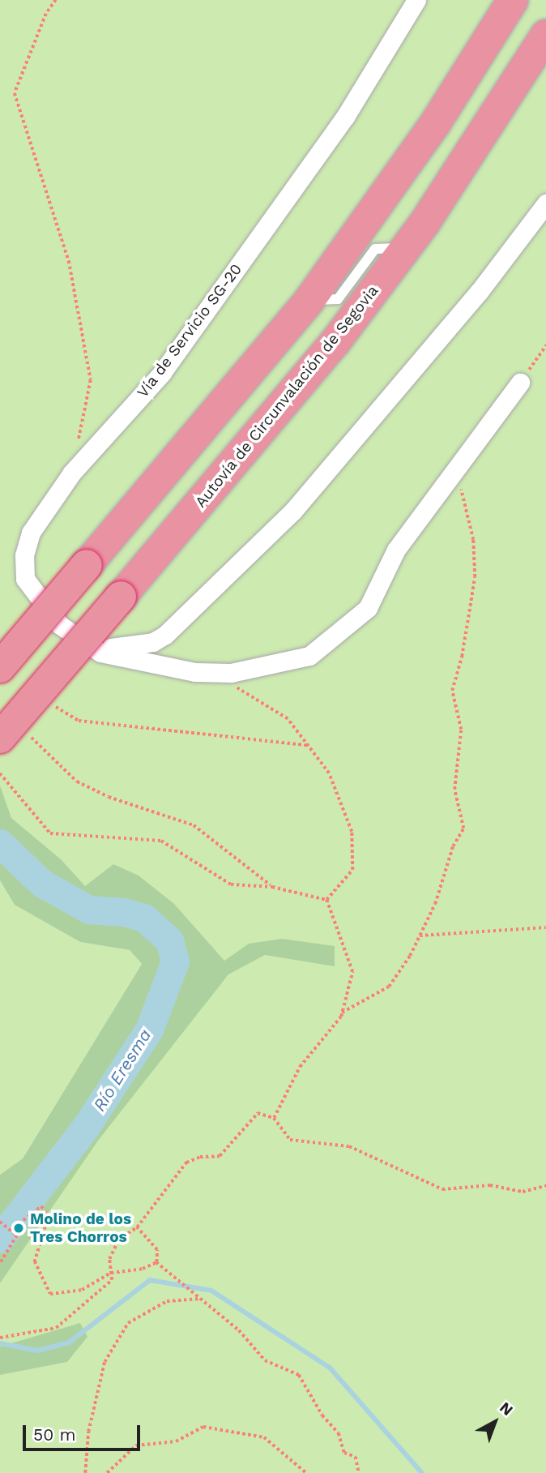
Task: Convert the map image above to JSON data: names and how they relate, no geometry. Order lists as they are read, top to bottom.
{
  "streets": {
    "highway": ["Autovía de Circunvalación de Segovia"],
    "street": ["Vía de Servicio SG-20"]
  },
  "water": ["Río Eresma"],
  "places": ["Molino de los Tres Chorros"],
  "scale_bar": "50 m",
  "north": "top right"
}
